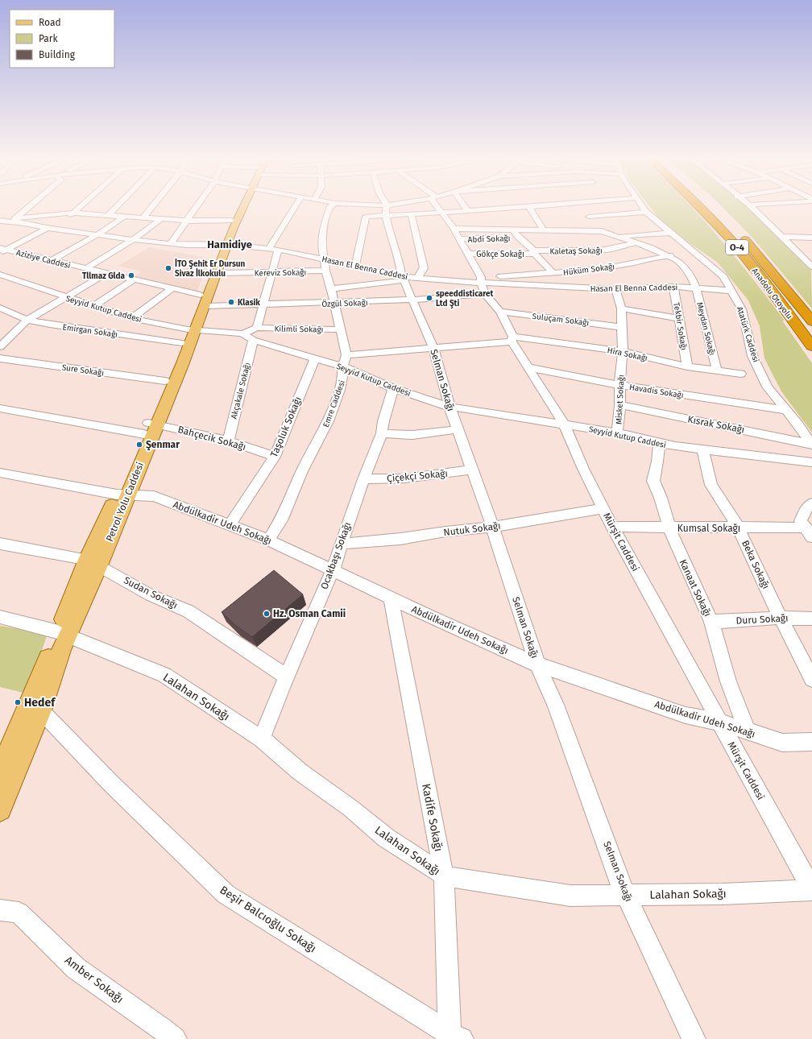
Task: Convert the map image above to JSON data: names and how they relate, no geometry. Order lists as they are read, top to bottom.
{
  "streets": {
    "highway": ["O-4", "Anadolu Otoyolu"],
    "main road": ["Petrol Yolu Caddesi"],
    "street": [
      "Abdi Sokağı",
      "Kaletaş Sokağı",
      "Gökçe Sokağı",
      "Aziziye Caddesi",
      "Hasan El Benna Caddesi",
      "Hüküm Sokağı",
      "Kereviz Sokağı",
      "Özgül Sokağı",
      "Seyyid Kutup Caddesi",
      "Suluçam Sokağı",
      "Tekbir Sokağı",
      "Kilimli Sokağı",
      "Meydan Sokağı",
      "Emirgan Sokağı",
      "Atatürk Caddesi",
      "Hira Sokağı",
      "Sure Sokağı",
      "Selman Sokağı",
      "Akçakale Sokağı",
      "Havadis Sokağı",
      "Misket Sokağı",
      "Emre Caddesi",
      "Kısrak Sokağı",
      "Taşoluk Sokağı",
      "Bahçecik Sokağı",
      "Çiçekçi Sokağı",
      "Abdülkadir Udeh Sokağı",
      "Kumsal Sokağı",
      "Nutuk Sokağı",
      "Mürşit Caddesi",
      "Ocakbaşı Sokağı",
      "Beka Sokağı",
      "Kanaat Sokağı",
      "Sudan Sokağı",
      "Duru Sokağı",
      "Lalahan Sokağı",
      "Kadife Sokağı",
      "Beşir Balcıoğlu Sokağı",
      "Amber Sokağı"
    ]
  },
  "crossings": [
    ["Abdi Sokağı", "Mürşit Caddesi"],
    ["Kaletaş Sokağı", "Gökçe Sokağı"],
    ["Kaletaş Sokağı", "Meydan Sokağı"],
    ["Gökçe Sokağı", "Mürşit Caddesi"],
    ["Aziziye Caddesi", "Özgül Sokağı"],
    ["Aziziye Caddesi", "Petrol Yolu Caddesi"],
    ["Hasan El Benna Caddesi", "Hüküm Sokağı"],
    ["Hasan El Benna Caddesi", "Tekbir Sokağı"],
    ["Hasan El Benna Caddesi", "Meydan Sokağı"],
    ["Hasan El Benna Caddesi", "Atatürk Caddesi"],
    ["Hasan El Benna Caddesi", "Selman Sokağı"],
    ["Hasan El Benna Caddesi", "Misket Sokağı"],
    ["Hasan El Benna Caddesi", "Petrol Yolu Caddesi"],
    ["Hasan El Benna Caddesi", "Mürşit Caddesi"],
    ["Hüküm Sokağı", "Meydan Sokağı"],
    ["Hüküm Sokağı", "Atatürk Caddesi"],
    ["Hüküm Sokağı", "Mürşit Caddesi"],
    ["Kereviz Sokağı", "Petrol Yolu Caddesi"],
    ["Özgül Sokağı", "Selman Sokağı"],
    ["Özgül Sokağı", "Petrol Yolu Caddesi"],
    ["Özgül Sokağı", "Mürşit Caddesi"],
    ["Seyyid Kutup Caddesi", "Selman Sokağı"],
    ["Seyyid Kutup Caddesi", "Akçakale Sokağı"],
    ["Seyyid Kutup Caddesi", "Misket Sokağı"],
    ["Seyyid Kutup Caddesi", "Emre Caddesi"],
    ["Seyyid Kutup Caddesi", "Taşoluk Sokağı"],
    ["Seyyid Kutup Caddesi", "Petrol Yolu Caddesi"],
    ["Seyyid Kutup Caddesi", "Mürşit Caddesi"],
    ["Seyyid Kutup Caddesi", "Ocakbaşı Sokağı"],
    ["Seyyid Kutup Caddesi", "Beka Sokağı"],
    ["Seyyid Kutup Caddesi", "Kanaat Sokağı"],
    ["Suluçam Sokağı", "Misket Sokağı"],
    ["Suluçam Sokağı", "Mürşit Caddesi"],
    ["Tekbir Sokağı", "Hira Sokağı"],
    ["Meydan Sokağı", "Hira Sokağı"],
    ["Emirgan Sokağı", "Petrol Yolu Caddesi"],
    ["Atatürk Caddesi", "Havadis Sokağı"],
    ["Atatürk Caddesi", "Kısrak Sokağı"],
    ["Hira Sokağı", "Selman Sokağı"],
    ["Hira Sokağı", "Misket Sokağı"],
    ["Hira Sokağı", "Emre Caddesi"],
    ["Hira Sokağı", "Mürşit Caddesi"],
    ["Sure Sokağı", "Petrol Yolu Caddesi"],
    ["Selman Sokağı", "Çiçekçi Sokağı"],
    ["Selman Sokağı", "Abdülkadir Udeh Sokağı"],
    ["Selman Sokağı", "Nutuk Sokağı"],
    ["Selman Sokağı", "Lalahan Sokağı"],
    ["Akçakale Sokağı", "Bahçecik Sokağı"],
    ["Havadis Sokağı", "Misket Sokağı"],
    ["Havadis Sokağı", "Mürşit Caddesi"],
    ["Misket Sokağı", "Kısrak Sokağı"],
    ["Emre Caddesi", "Abdülkadir Udeh Sokağı"],
    ["Taşoluk Sokağı", "Bahçecik Sokağı"],
    ["Taşoluk Sokağı", "Abdülkadir Udeh Sokağı"],
    ["Bahçecik Sokağı", "Petrol Yolu Caddesi"],
    ["Çiçekçi Sokağı", "Ocakbaşı Sokağı"],
    ["Petrol Yolu Caddesi", "Abdülkadir Udeh Sokağı"],
    ["Petrol Yolu Caddesi", "Sudan Sokağı"],
    ["Petrol Yolu Caddesi", "Lalahan Sokağı"],
    ["Petrol Yolu Caddesi", "Beşir Balcıoğlu Sokağı"],
    ["Abdülkadir Udeh Sokağı", "Mürşit Caddesi"],
    ["Abdülkadir Udeh Sokağı", "Ocakbaşı Sokağı"],
    ["Abdülkadir Udeh Sokağı", "Kanaat Sokağı"],
    ["Abdülkadir Udeh Sokağı", "Kadife Sokağı"],
    ["Kumsal Sokağı", "Mürşit Caddesi"],
    ["Kumsal Sokağı", "Beka Sokağı"],
    ["Kumsal Sokağı", "Kanaat Sokağı"],
    ["Nutuk Sokağı", "Mürşit Caddesi"],
    ["Nutuk Sokağı", "Ocakbaşı Sokağı"],
    ["Mürşit Caddesi", "Lalahan Sokağı"],
    ["Ocakbaşı Sokağı", "Sudan Sokağı"],
    ["Ocakbaşı Sokağı", "Lalahan Sokağı"],
    ["Beka Sokağı", "Duru Sokağı"],
    ["Kanaat Sokağı", "Duru Sokağı"],
    ["Lalahan Sokağı", "Kadife Sokağı"],
    ["Kadife Sokağı", "Beşir Balcıoğlu Sokağı"]
  ],
  "districts": ["Hamidiye"],
  "places": [
    "İTO Şehit Er Dursun Sivaz İlkokulu",
    "Tllmaz Glda",
    "speeddisticaret Ltd Şti",
    "Klasik",
    "Şenmar",
    "Hz. Osman Camii",
    "Hedef"
  ],
  "legend": ["Road", "Park", "Building"]
}
